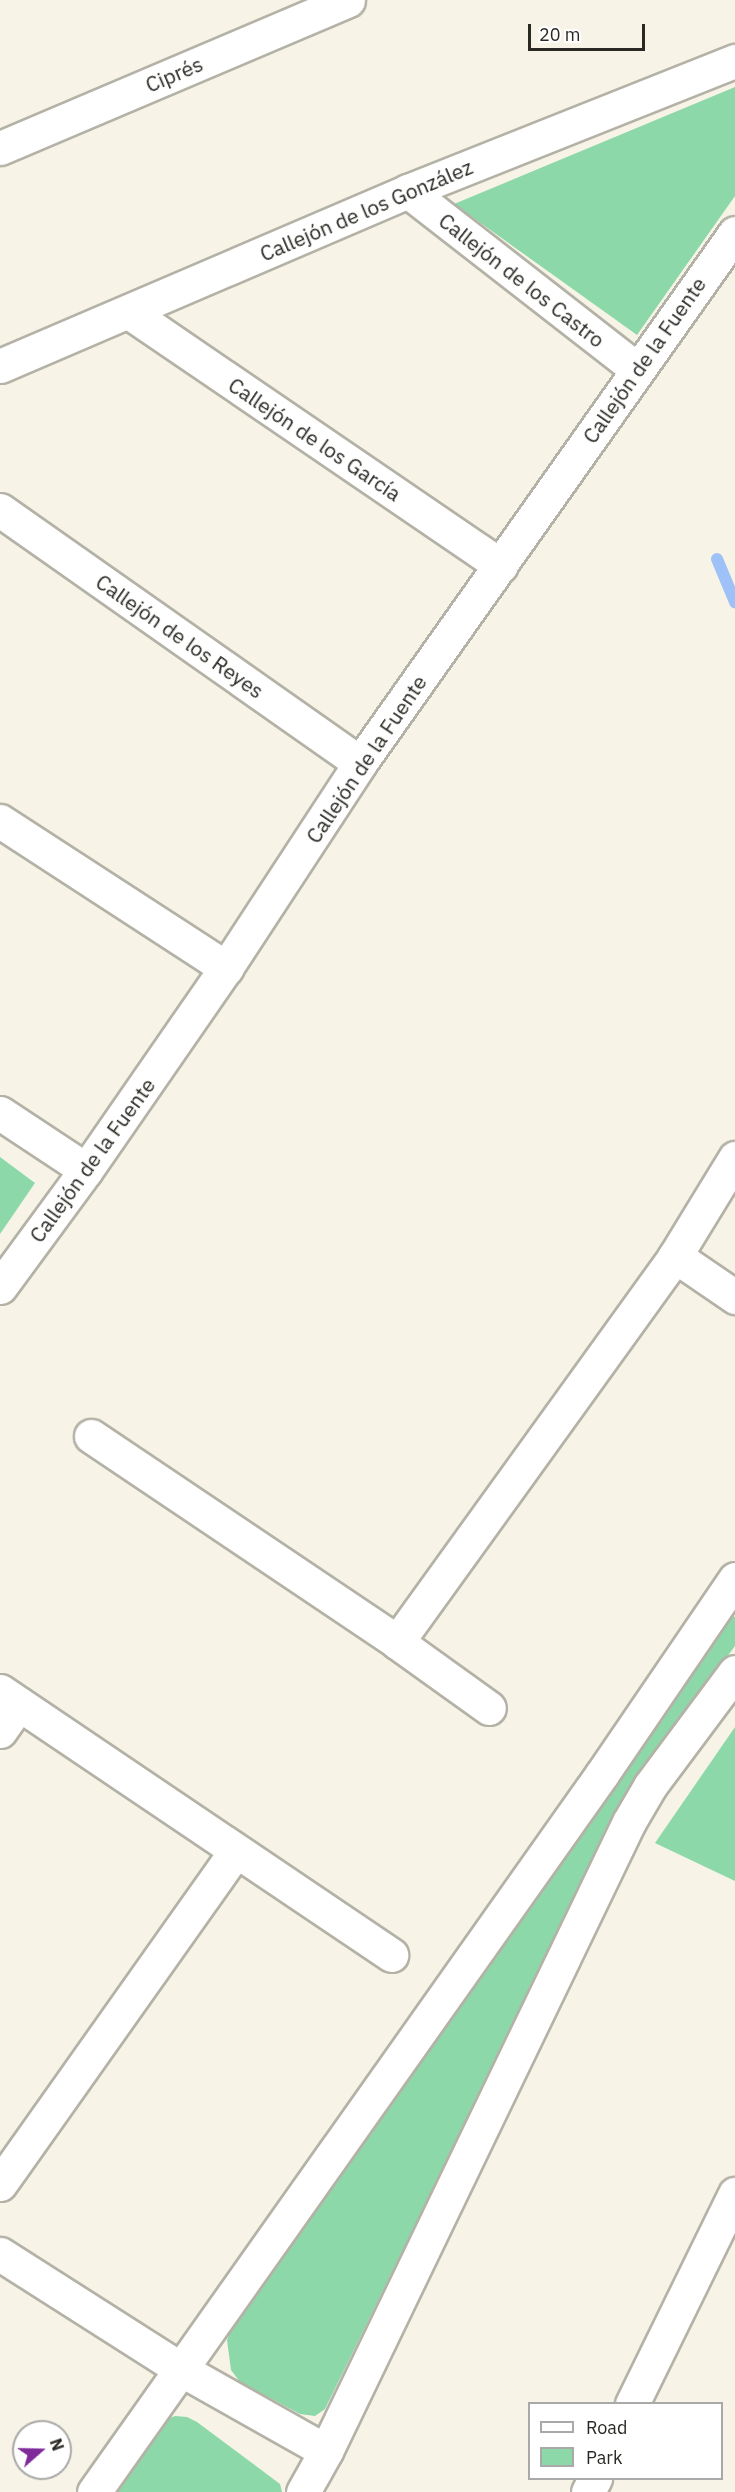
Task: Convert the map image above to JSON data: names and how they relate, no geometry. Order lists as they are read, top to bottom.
{
  "streets": {
    "street": [
      "Ciprés",
      "Callejón de los González",
      "Callejón de los Castro",
      "Callejón de la Fuente",
      "Callejón de los García",
      "Callejón de los Reyes"
    ]
  },
  "crossings": [
    ["Callejón de los González", "Callejón de los Castro"],
    ["Callejón de los González", "Callejón de los García"],
    ["Callejón de los Castro", "Callejón de la Fuente"],
    ["Callejón de la Fuente", "Callejón de los García"],
    ["Callejón de la Fuente", "Callejón de los Reyes"]
  ],
  "legend": ["Road", "Park"],
  "scale_bar": "20 m",
  "north": "right"
}
